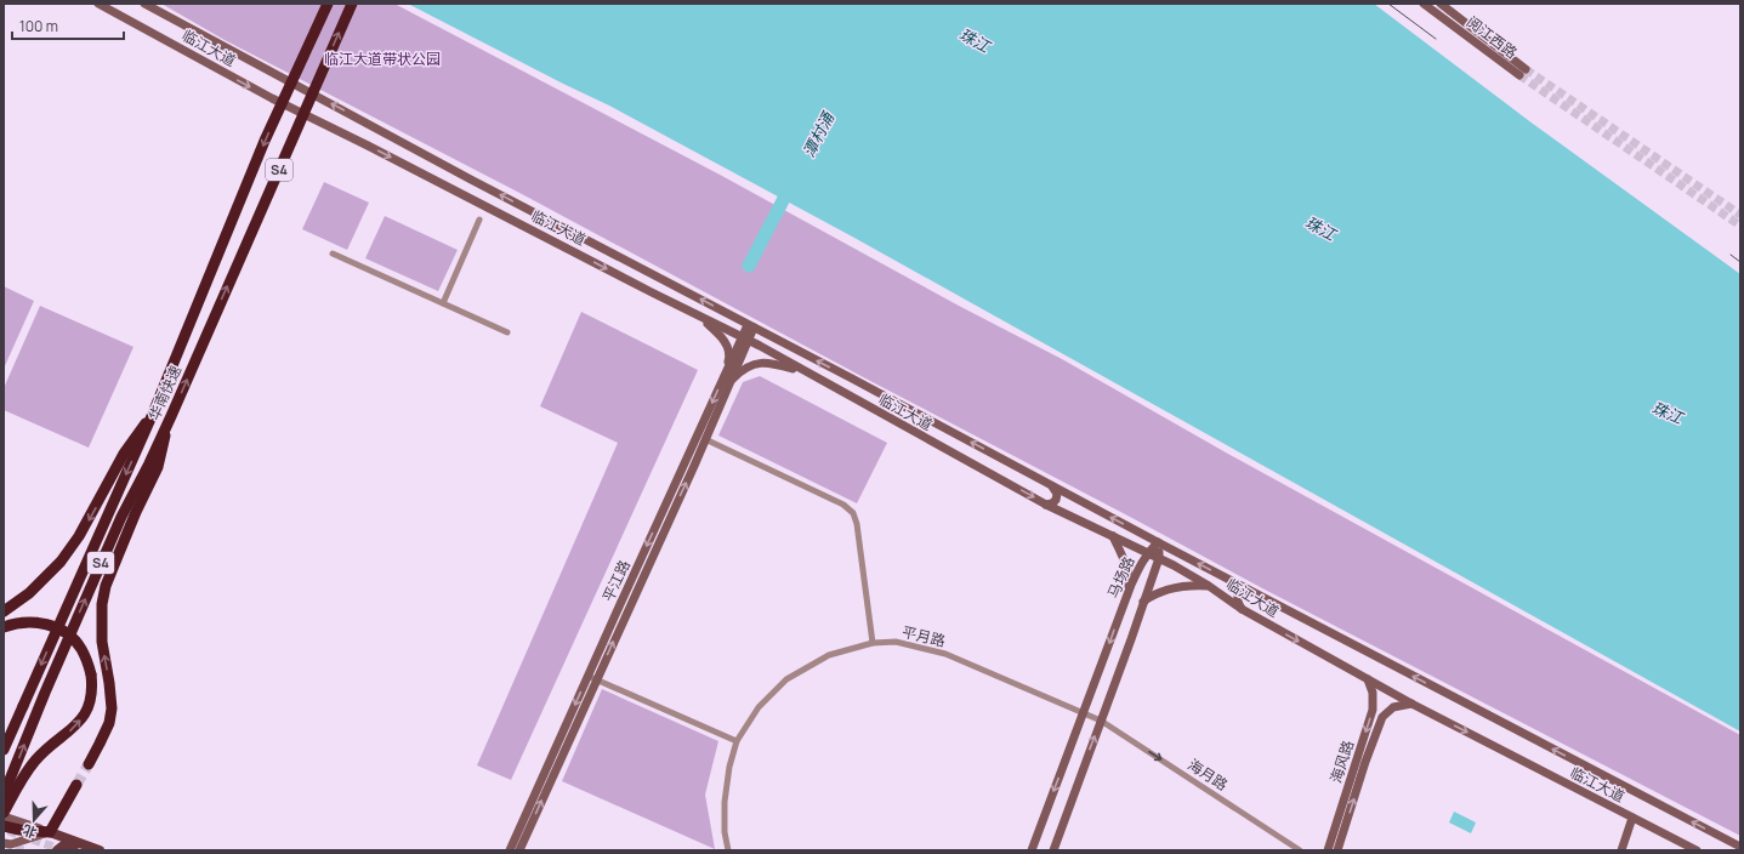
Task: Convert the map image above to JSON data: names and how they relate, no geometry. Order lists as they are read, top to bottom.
{
  "streets": {
    "highway": ["S4", "华南快速"],
    "main road": [
      "阅江西路",
      "临江大道",
      "马场路",
      "平江路",
      "海风路"
    ],
    "street": ["平月路", "海月路"]
  },
  "crossings": [
    ["临江大道", "马场路"],
    ["临江大道", "平江路"],
    ["临江大道", "海风路"],
    ["马场路", "平月路"],
    ["马场路", "海月路"],
    ["平月路", "海月路"]
  ],
  "one_way": ["海月路"],
  "water": ["珠江", "潭村涌"],
  "parks": ["临江大道带状公园"],
  "scale_bar": "100 m",
  "north": "bottom"
}
